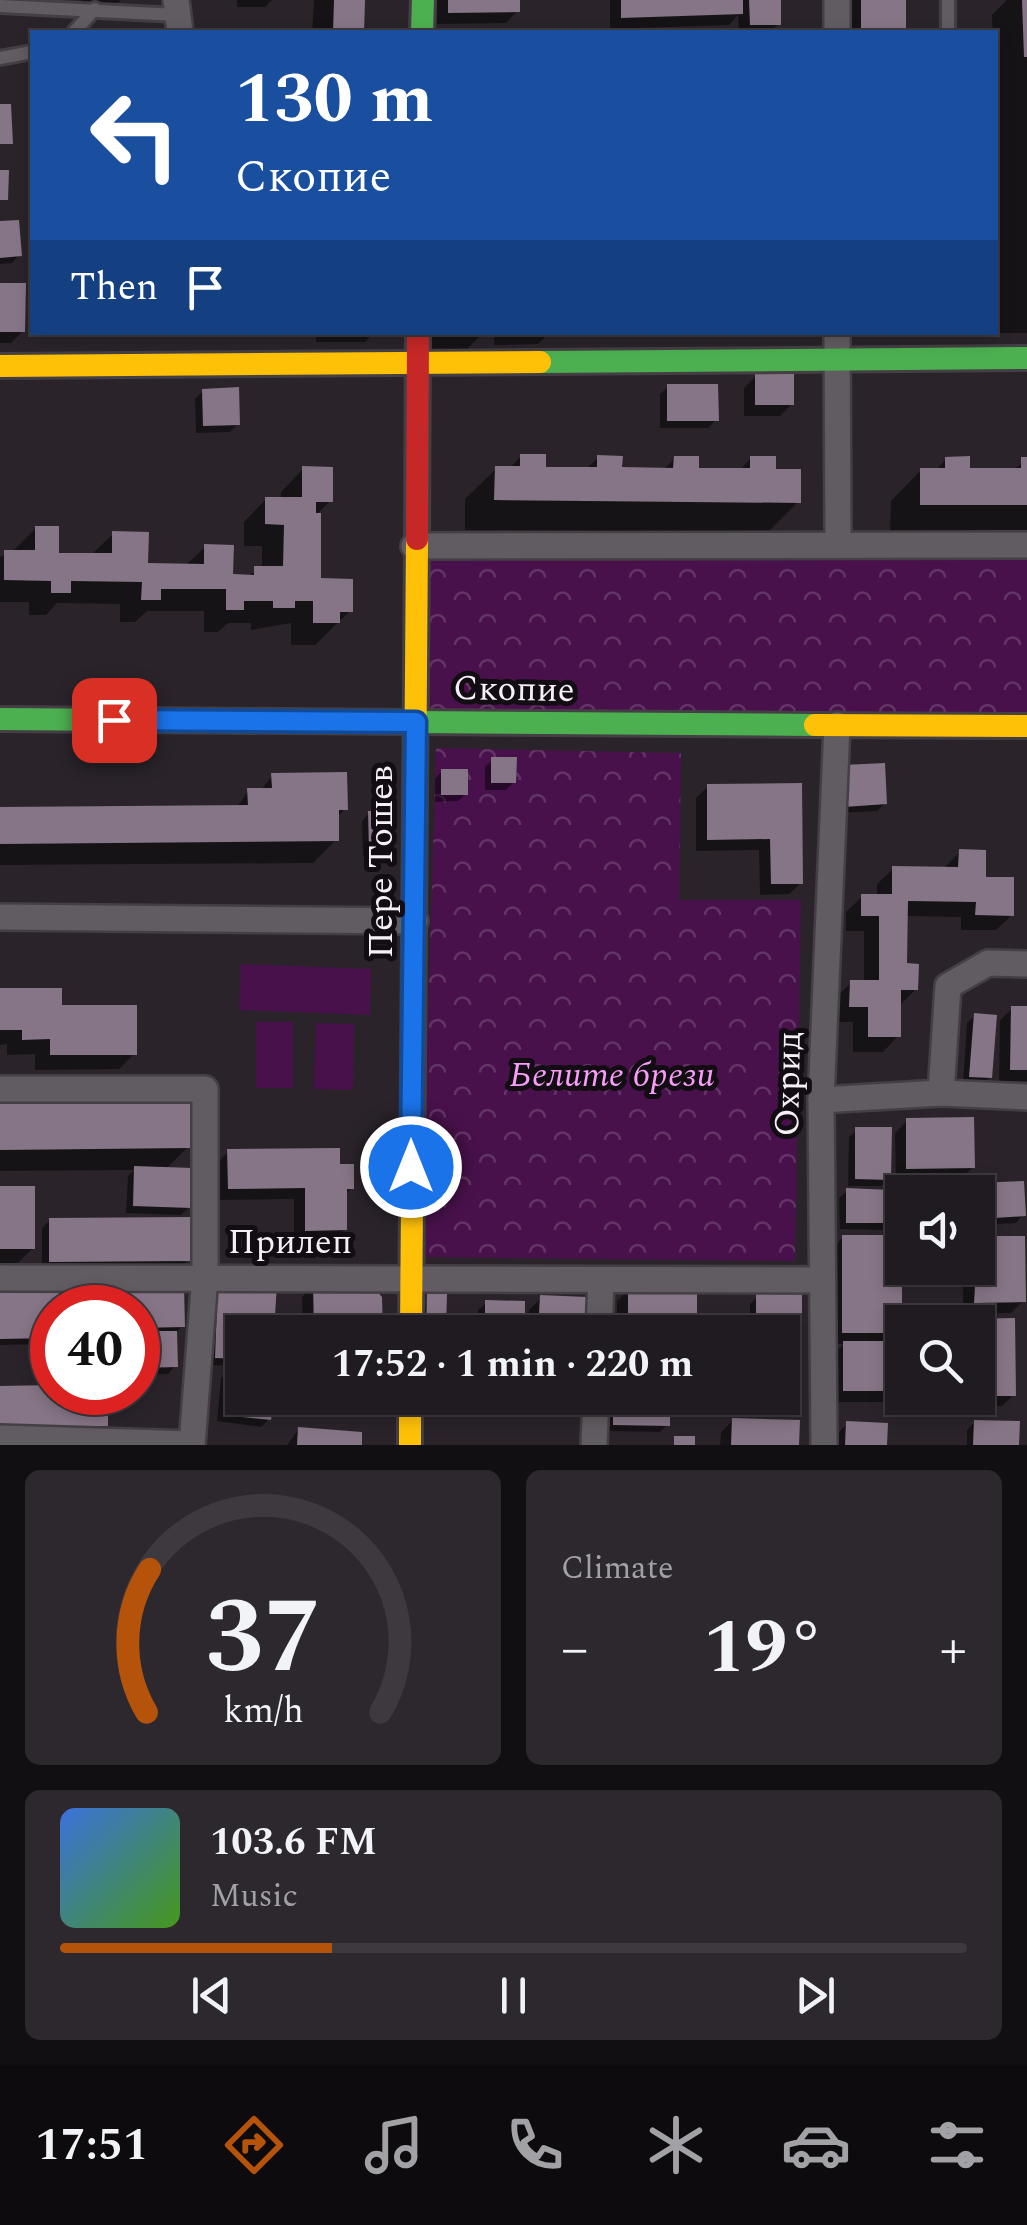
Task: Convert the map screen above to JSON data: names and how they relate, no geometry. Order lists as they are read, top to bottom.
{
  "streets": {
    "street": [
      "Скопие",
      "Пере Тошев",
      "Охрид",
      "Прилеп"
    ]
  },
  "crossings": [
    ["Скопие", "Пере Тошев"],
    ["Скопие", "Охрид"],
    ["Пере Тошев", "Прилеп"],
    ["Охрид", "Прилеп"]
  ],
  "parks": ["Белите брези"],
  "page": {
    "turn": ["130 m", "Скопие"],
    "then": "Then",
    "limit": "40",
    "trip": "17:52 · 1 min · 220 m",
    "tile": "Climate",
    "heat": ["−", "19°", "+"],
    "song": ["103.6 FM", "Music"],
    "tabs": "17:51",
    "gauge": ["37", "km/h"]
  }
}
